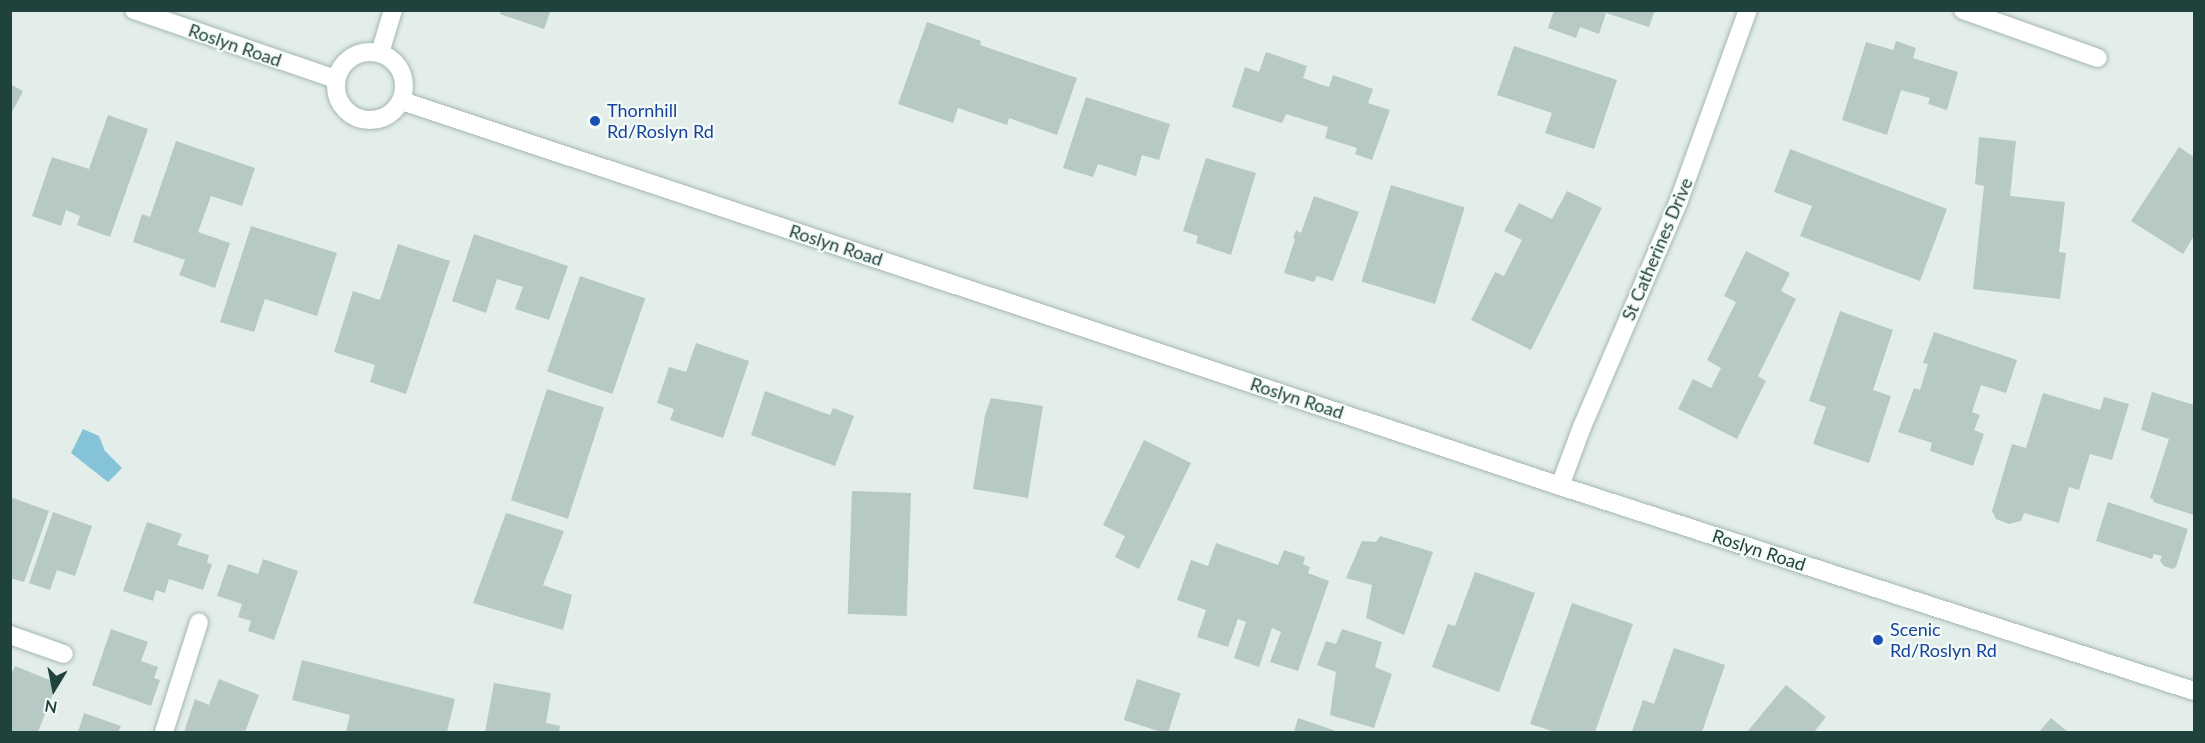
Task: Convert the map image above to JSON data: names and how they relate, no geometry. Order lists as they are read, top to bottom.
{
  "streets": {
    "street": ["Roslyn Road", "St Catherines Drive"]
  },
  "crossings": [
    ["Roslyn Road", "St Catherines Drive"]
  ],
  "places": ["Thornhill Rd/Roslyn Rd", "Scenic Rd/Roslyn Rd"],
  "north": "bottom"
}
